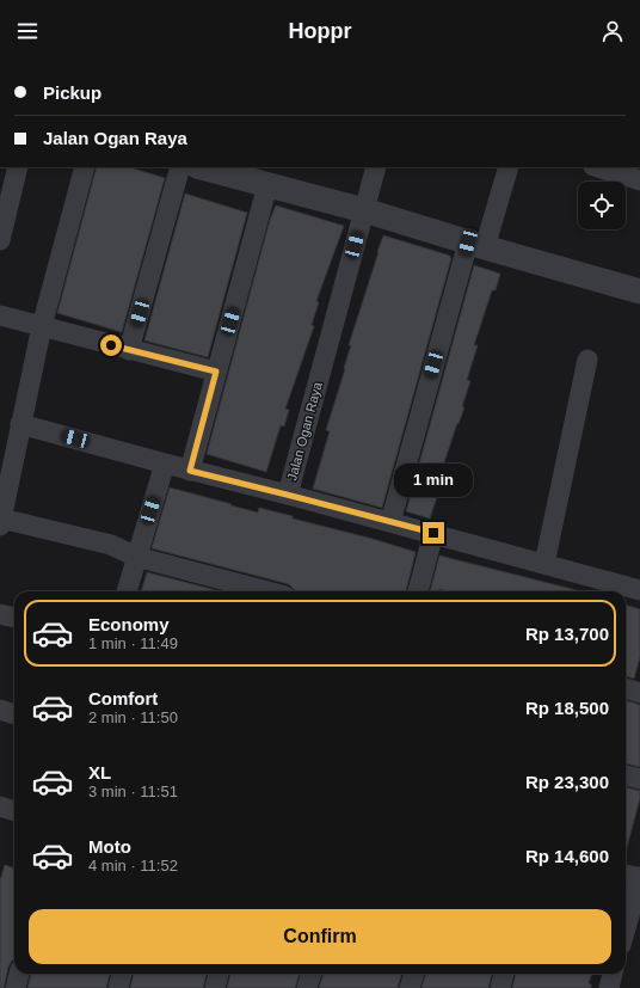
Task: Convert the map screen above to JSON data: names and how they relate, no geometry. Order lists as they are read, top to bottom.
{
  "streets": {
    "street": ["Jalan Ogan Raya"]
  },
  "page": {
    "header": "Hoppr",
    "banner": ["Pickup", "Jalan Ogan Raya"],
    "bubble": "1 min",
    "list": [
      {
        "name": "Economy",
        "note": "1 min · 11:49",
        "value": "Rp 13,700"
      },
      {
        "name": "Comfort",
        "note": "2 min · 11:50",
        "value": "Rp 18,500"
      },
      {
        "name": "XL",
        "note": "3 min · 11:51",
        "value": "Rp 23,300"
      },
      {
        "name": "Moto",
        "note": "4 min · 11:52",
        "value": "Rp 14,600"
      }
    ],
    "buttons": "Confirm"
  }
}
